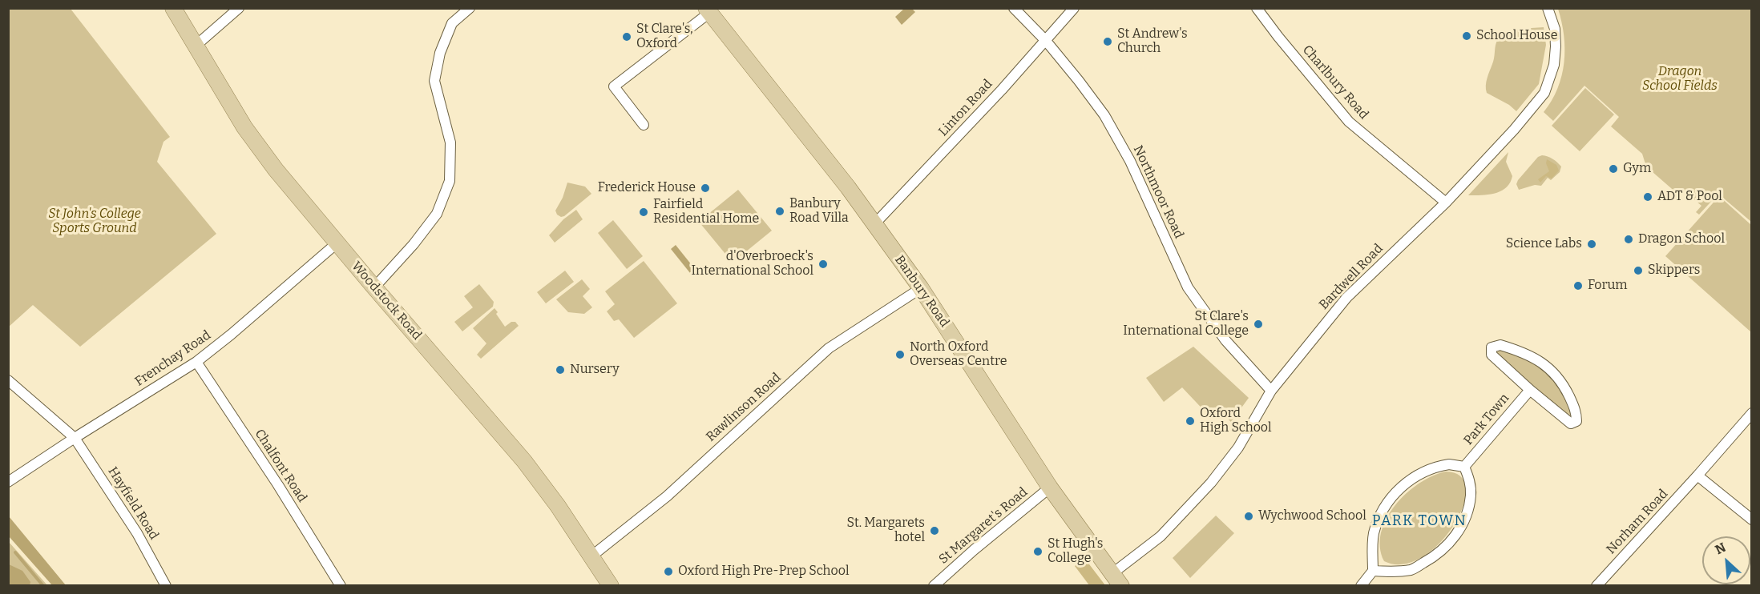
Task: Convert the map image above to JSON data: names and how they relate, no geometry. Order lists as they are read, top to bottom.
{
  "streets": {
    "main road": ["Banbury Road", "Woodstock Road"],
    "street": [
      "Charlbury Road",
      "Linton Road",
      "Northmoor Road",
      "Bardwell Road",
      "Frenchay Road",
      "Rawlinson Road",
      "Park Town",
      "Chalfont Road",
      "Hayfield Road",
      "Norham Road",
      "St Margaret's Road"
    ]
  },
  "crossings": [
    ["Charlbury Road", "Bardwell Road"],
    ["Linton Road", "Northmoor Road"],
    ["Linton Road", "Banbury Road"],
    ["Northmoor Road", "Bardwell Road"],
    ["Bardwell Road", "Banbury Road"],
    ["Banbury Road", "Rawlinson Road"],
    ["Banbury Road", "St Margaret's Road"],
    ["Woodstock Road", "Frenchay Road"],
    ["Woodstock Road", "Rawlinson Road"],
    ["Frenchay Road", "Chalfont Road"],
    ["Frenchay Road", "Hayfield Road"]
  ],
  "districts": ["PARK TOWN"],
  "parks": ["Dragon School Fields", "St John's College Sports Ground"],
  "places": [
    "School House",
    "St Clare's, Oxford",
    "St Andrew's Church",
    "Gym",
    "Frederick House",
    "ADT & Pool",
    "Banbury Road Villa",
    "Fairfield Residential Home",
    "Dragon School",
    "Science Labs",
    "d'Overbroeck's International School",
    "Skippers",
    "Forum",
    "St Clare's International College",
    "North Oxford Overseas Centre",
    "Nursery",
    "Oxford High School",
    "Wychwood School",
    "St. Margarets hotel",
    "St Hugh's College",
    "Oxford High Pre-Prep School"
  ],
  "north": "top left"
}
